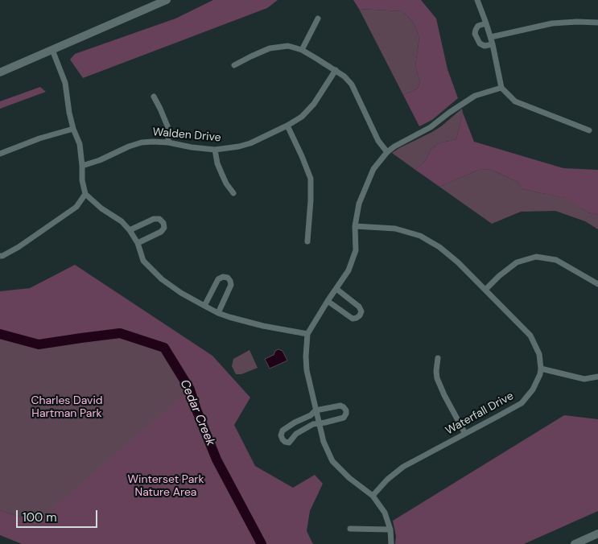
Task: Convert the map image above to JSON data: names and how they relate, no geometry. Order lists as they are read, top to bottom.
{
  "streets": {
    "street": ["Walden Drive", "Waterfall Drive"]
  },
  "water": ["Cedar Creek"],
  "parks": ["Charles David Hartman Park", "Winterset Park Nature Area"],
  "scale_bar": "100 m"
}
